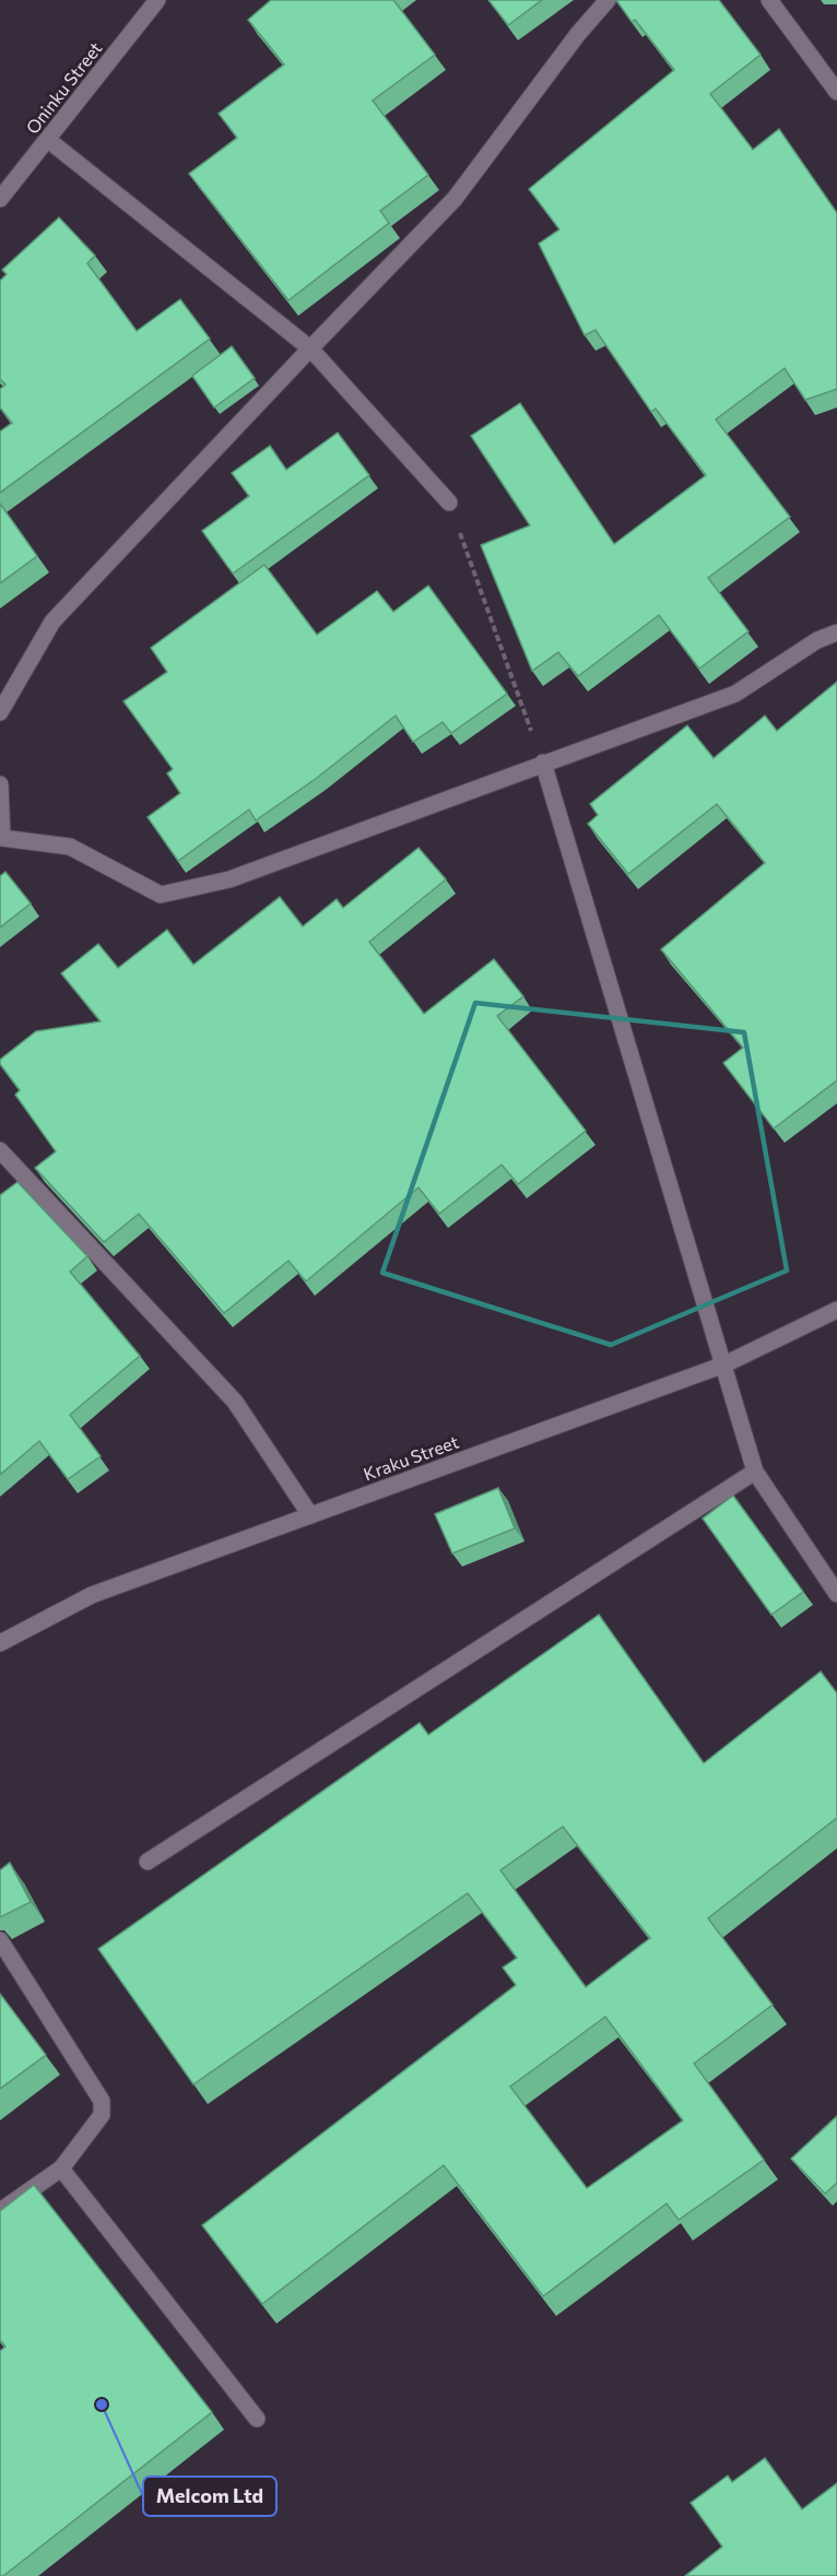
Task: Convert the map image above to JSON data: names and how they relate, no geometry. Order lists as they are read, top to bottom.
{
  "streets": {
    "street": ["Oninku Street", "Kraku Street"]
  },
  "places": ["Melcom Ltd"]
}
